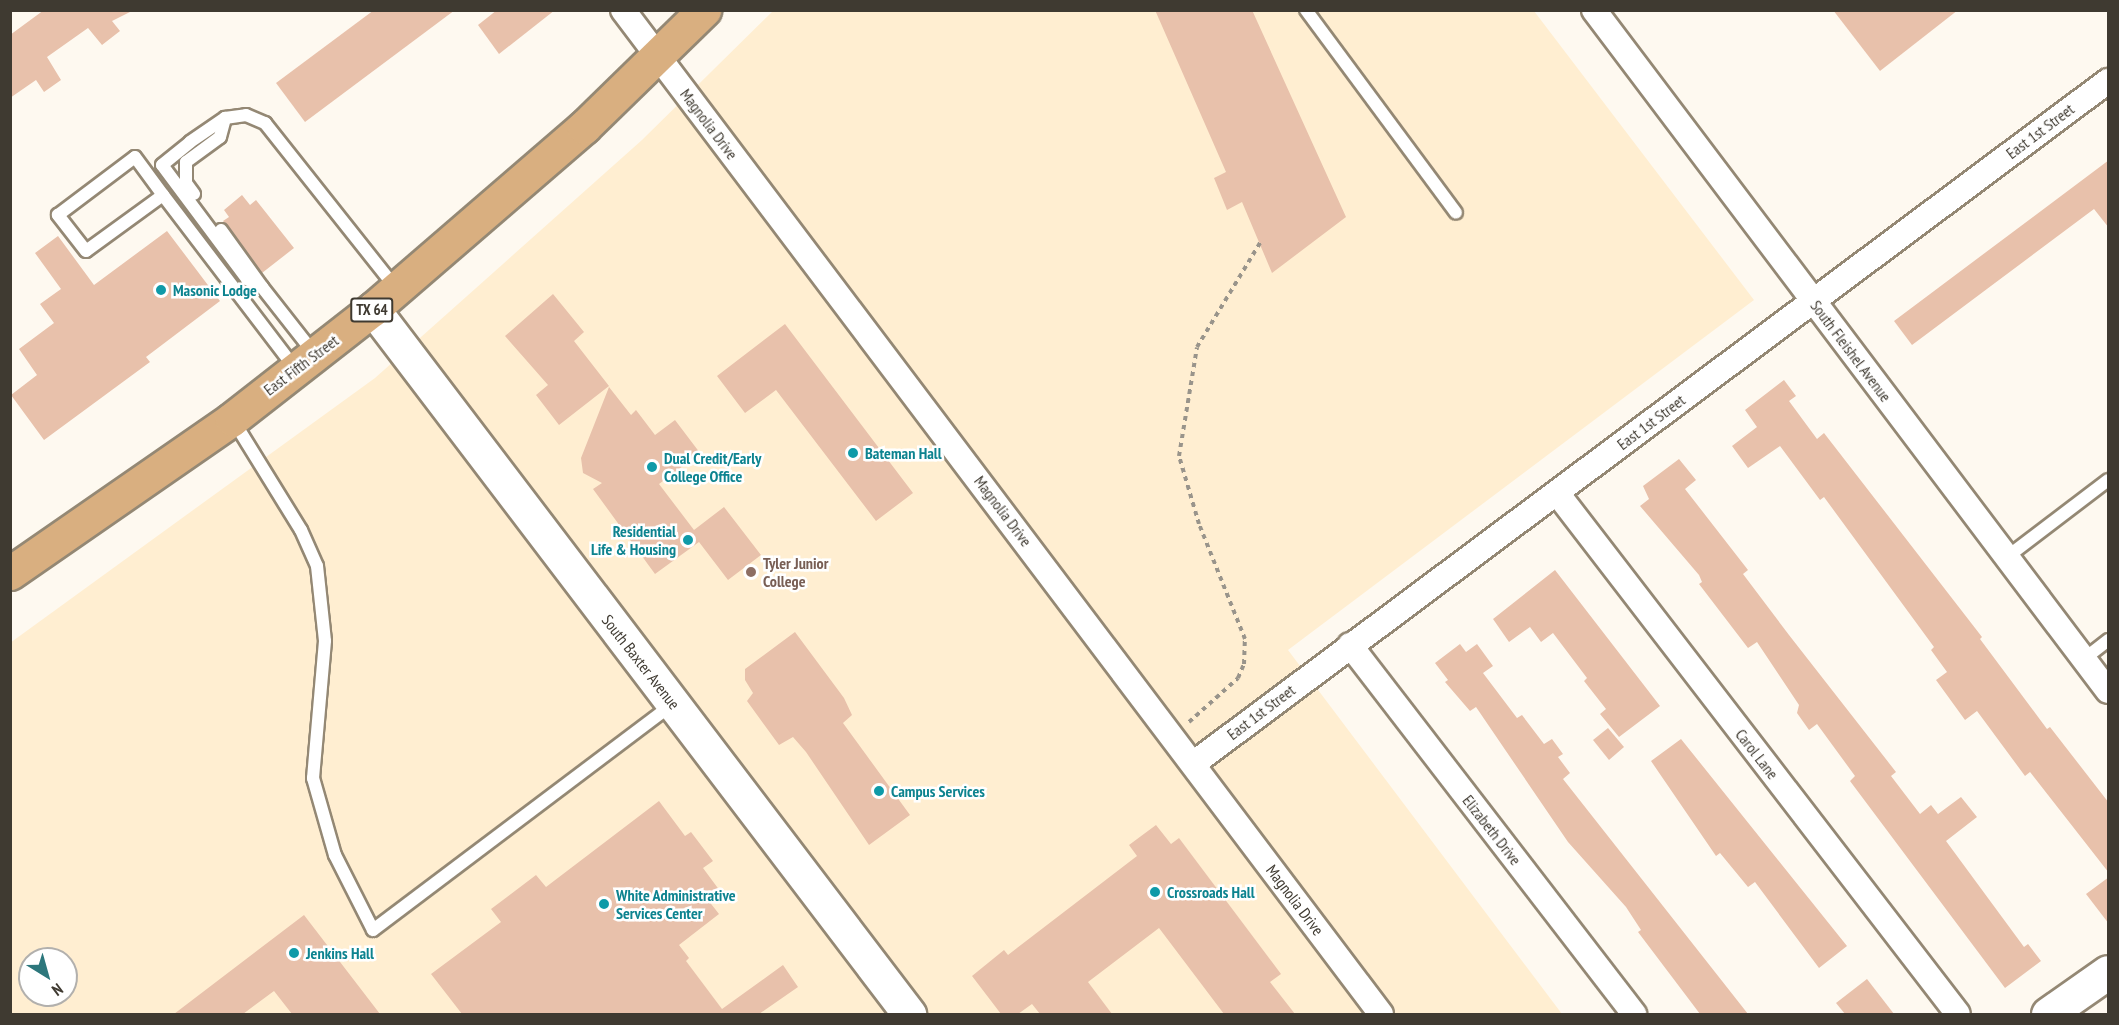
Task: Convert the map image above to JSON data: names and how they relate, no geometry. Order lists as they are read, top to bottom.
{
  "streets": {
    "main road": ["TX 64", "East Fifth Street"],
    "street": [
      "Magnolia Drive",
      "East 1st Street",
      "South Fleishel Avenue",
      "South Baxter Avenue",
      "Carol Lane",
      "Elizabeth Drive"
    ]
  },
  "crossings": [
    ["Magnolia Drive", "East 1st Street"],
    ["Magnolia Drive", "East Fifth Street"],
    ["East 1st Street", "South Fleishel Avenue"],
    ["East 1st Street", "Carol Lane"],
    ["East 1st Street", "Elizabeth Drive"],
    ["East Fifth Street", "South Baxter Avenue"]
  ],
  "places": [
    "Masonic Lodge",
    "Bateman Hall",
    "Dual Credit/Early College Office",
    "Residential Life & Housing",
    "Tyler Junior College",
    "Campus Services",
    "Crossroads Hall",
    "White Administrative Services Center",
    "Jenkins Hall"
  ],
  "north": "bottom right"
}
